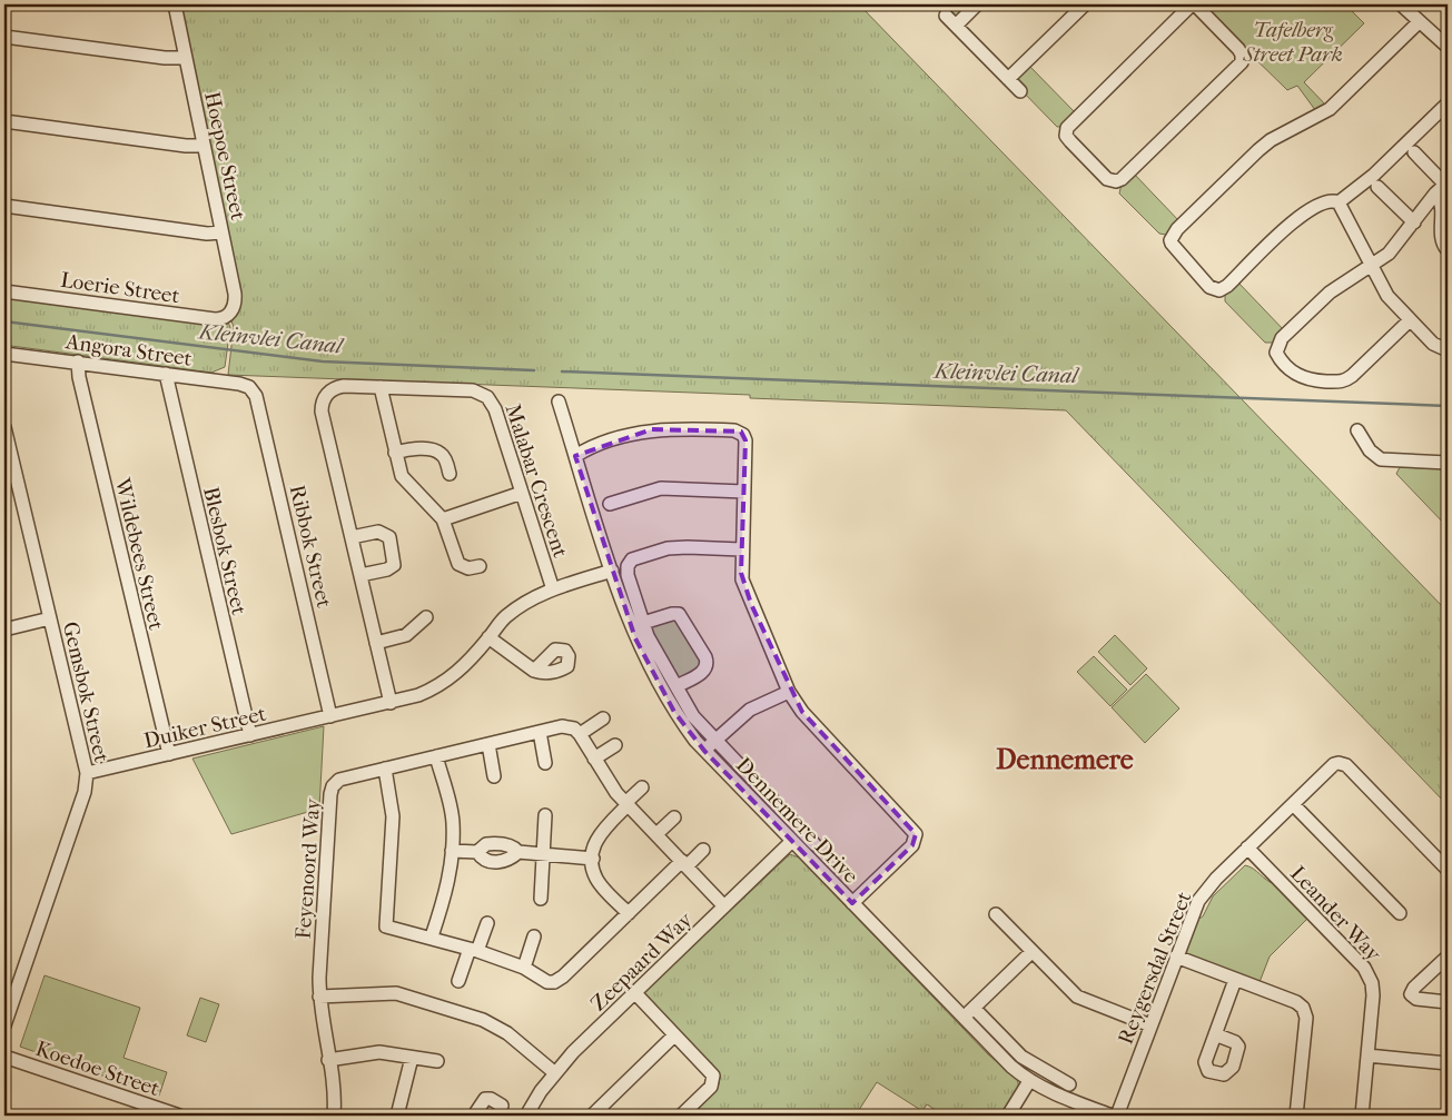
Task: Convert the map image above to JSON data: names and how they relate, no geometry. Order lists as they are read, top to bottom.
{
  "streets": {
    "street": [
      "Hoepoe Street",
      "Loerie Street",
      "Angora Street",
      "Malabar Crescent",
      "Ribbok Street",
      "Blesbok Street",
      "Wildebees Street",
      "Gemsbok Street",
      "Duiker Street",
      "Dennemere Drive",
      "Feyenoord Way",
      "Leander Way",
      "Zeepaard Way",
      "Reygersdal Street",
      "Koedoe Street"
    ]
  },
  "crossings": [
    ["Hoepoe Street", "Loerie Street"],
    ["Angora Street", "Ribbok Street"],
    ["Angora Street", "Blesbok Street"],
    ["Angora Street", "Wildebees Street"],
    ["Malabar Crescent", "Duiker Street"],
    ["Ribbok Street", "Duiker Street"],
    ["Blesbok Street", "Duiker Street"],
    ["Wildebees Street", "Duiker Street"],
    ["Gemsbok Street", "Duiker Street"],
    ["Duiker Street", "Dennemere Drive"],
    ["Dennemere Drive", "Zeepaard Way"],
    ["Leander Way", "Reygersdal Street"]
  ],
  "districts": ["Dennemere"],
  "water": ["Kleinvlei Canal"],
  "parks": ["Tafelberg Street Park"]
}
